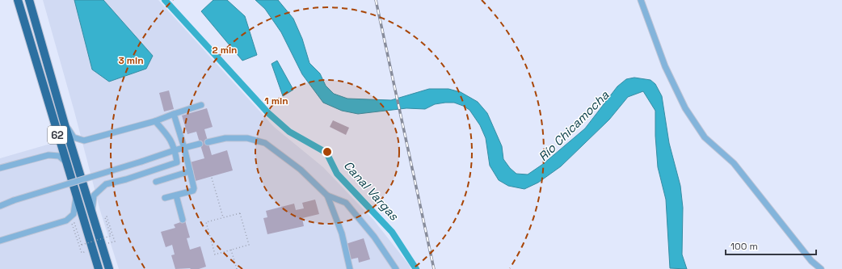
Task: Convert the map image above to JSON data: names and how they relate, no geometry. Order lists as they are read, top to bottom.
{
  "streets": {
    "highway": ["62"]
  },
  "water": ["Río Chicamocha", "Canal Vargas"],
  "scale_bar": "100 m",
  "rings": ["2 min", "3 min", "1 min"]
}
